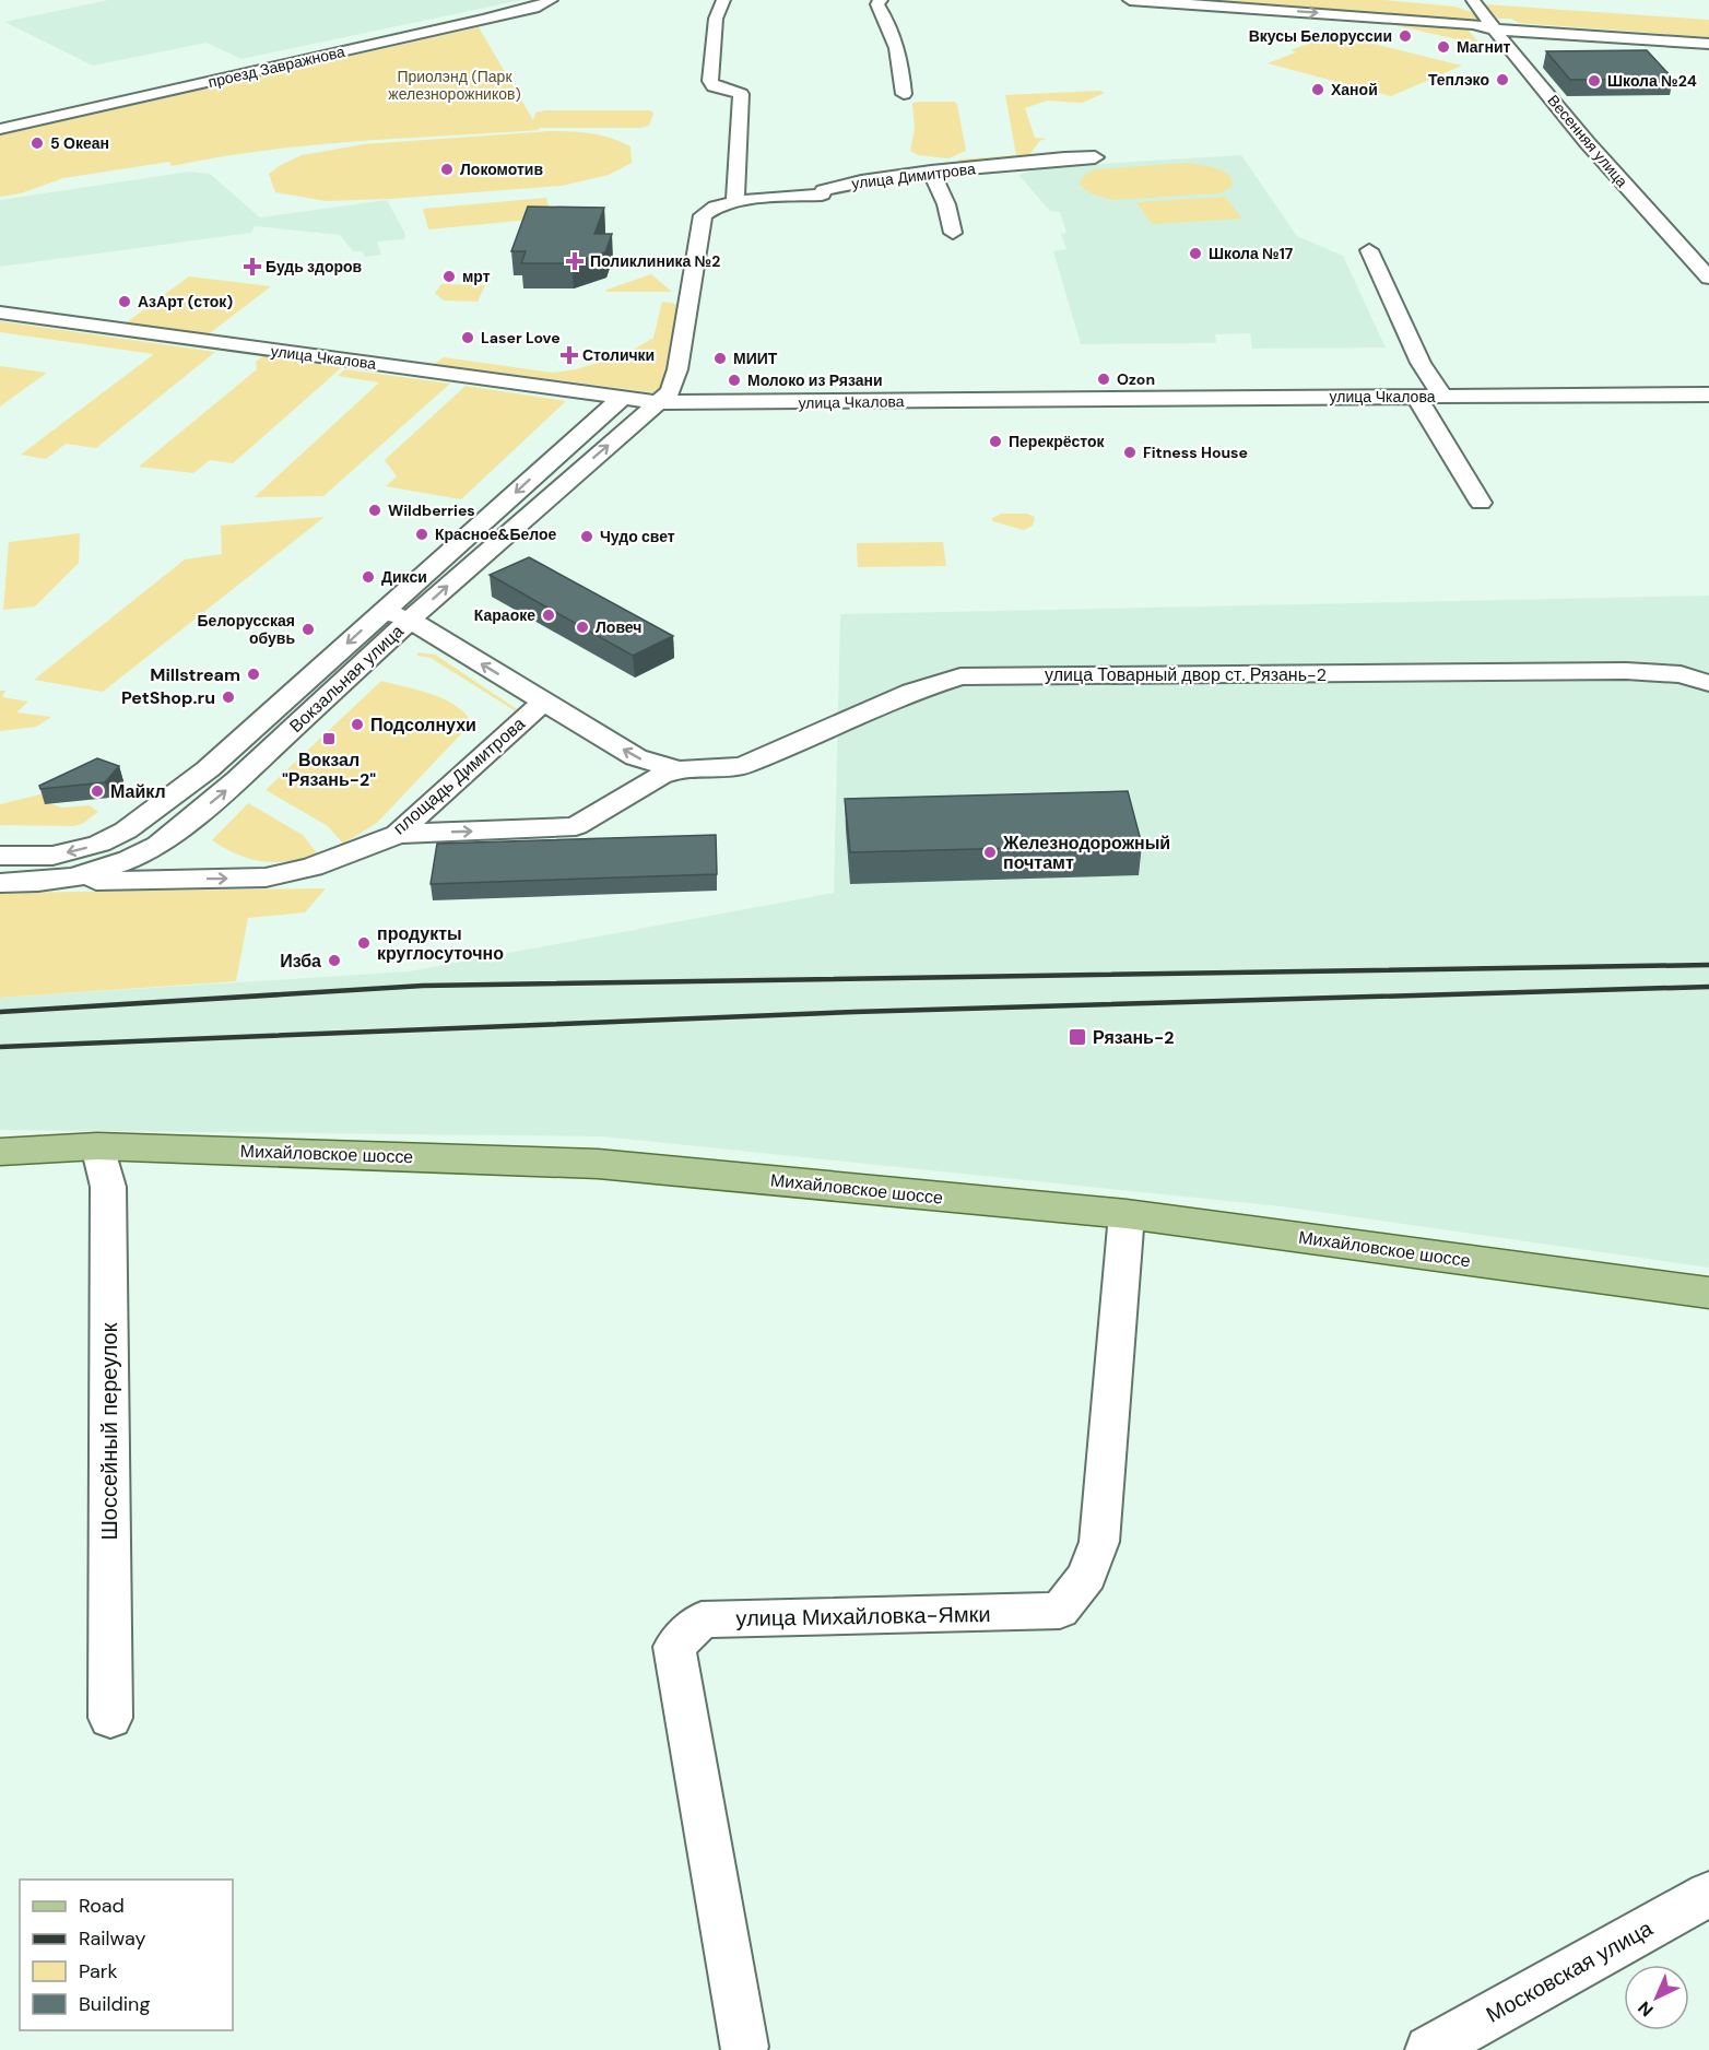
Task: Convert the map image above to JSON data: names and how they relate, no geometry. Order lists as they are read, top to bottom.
{
  "streets": {
    "main road": ["Михайловское шоссе"],
    "street": [
      "проезд Завражнова",
      "Весенняя улица",
      "улица Димитрова",
      "улица Чкалова",
      "улица Товарный двор ст. Рязань-2",
      "Вокзальная улица",
      "площадь Димитрова",
      "Шоссейный переулок",
      "улица Михайловка-Ямки",
      "Московская улица"
    ]
  },
  "crossings": [
    ["улица Димитрова", "улица Чкалова"],
    ["улица Димитрова", "Вокзальная улица"],
    ["улица Чкалова", "Вокзальная улица"],
    ["Вокзальная улица", "площадь Димитрова"],
    ["Михайловское шоссе", "Шоссейный переулок"],
    ["Михайловское шоссе", "улица Михайловка-Ямки"]
  ],
  "parks": ["Приолэнд (Парк железнорожников)"],
  "places": {
    "other": [
      "Вкусы Белоруссии",
      "Магнит",
      "Теплэко",
      "Школа №24",
      "Ханой",
      "5 Океан",
      "Локомотив",
      "Школа №17",
      "мрт",
      "АзАрт (сток)",
      "Laser Love",
      "МИИТ",
      "Ozon",
      "Молоко из Рязани",
      "Перекрёсток",
      "Fitness House",
      "Wildberries",
      "Красное&Белое",
      "Чудо свет",
      "Дикси",
      "Караоке",
      "Ловеч",
      "Белорусская обувь",
      "Millstream",
      "PetShop.ru",
      "Подсолнухи",
      "Майкл",
      "Железнодорожный почтамт",
      "продукты круглосуточно",
      "Изба"
    ],
    "health": ["Поликлиника №2", "Будь здоров", "Столички"],
    "transit": ["Вокзал \"Рязань-2\"", "Рязань-2"]
  },
  "legend": [
    "Road",
    "Railway",
    "Park",
    "Building"
  ],
  "north": "bottom left"
}
